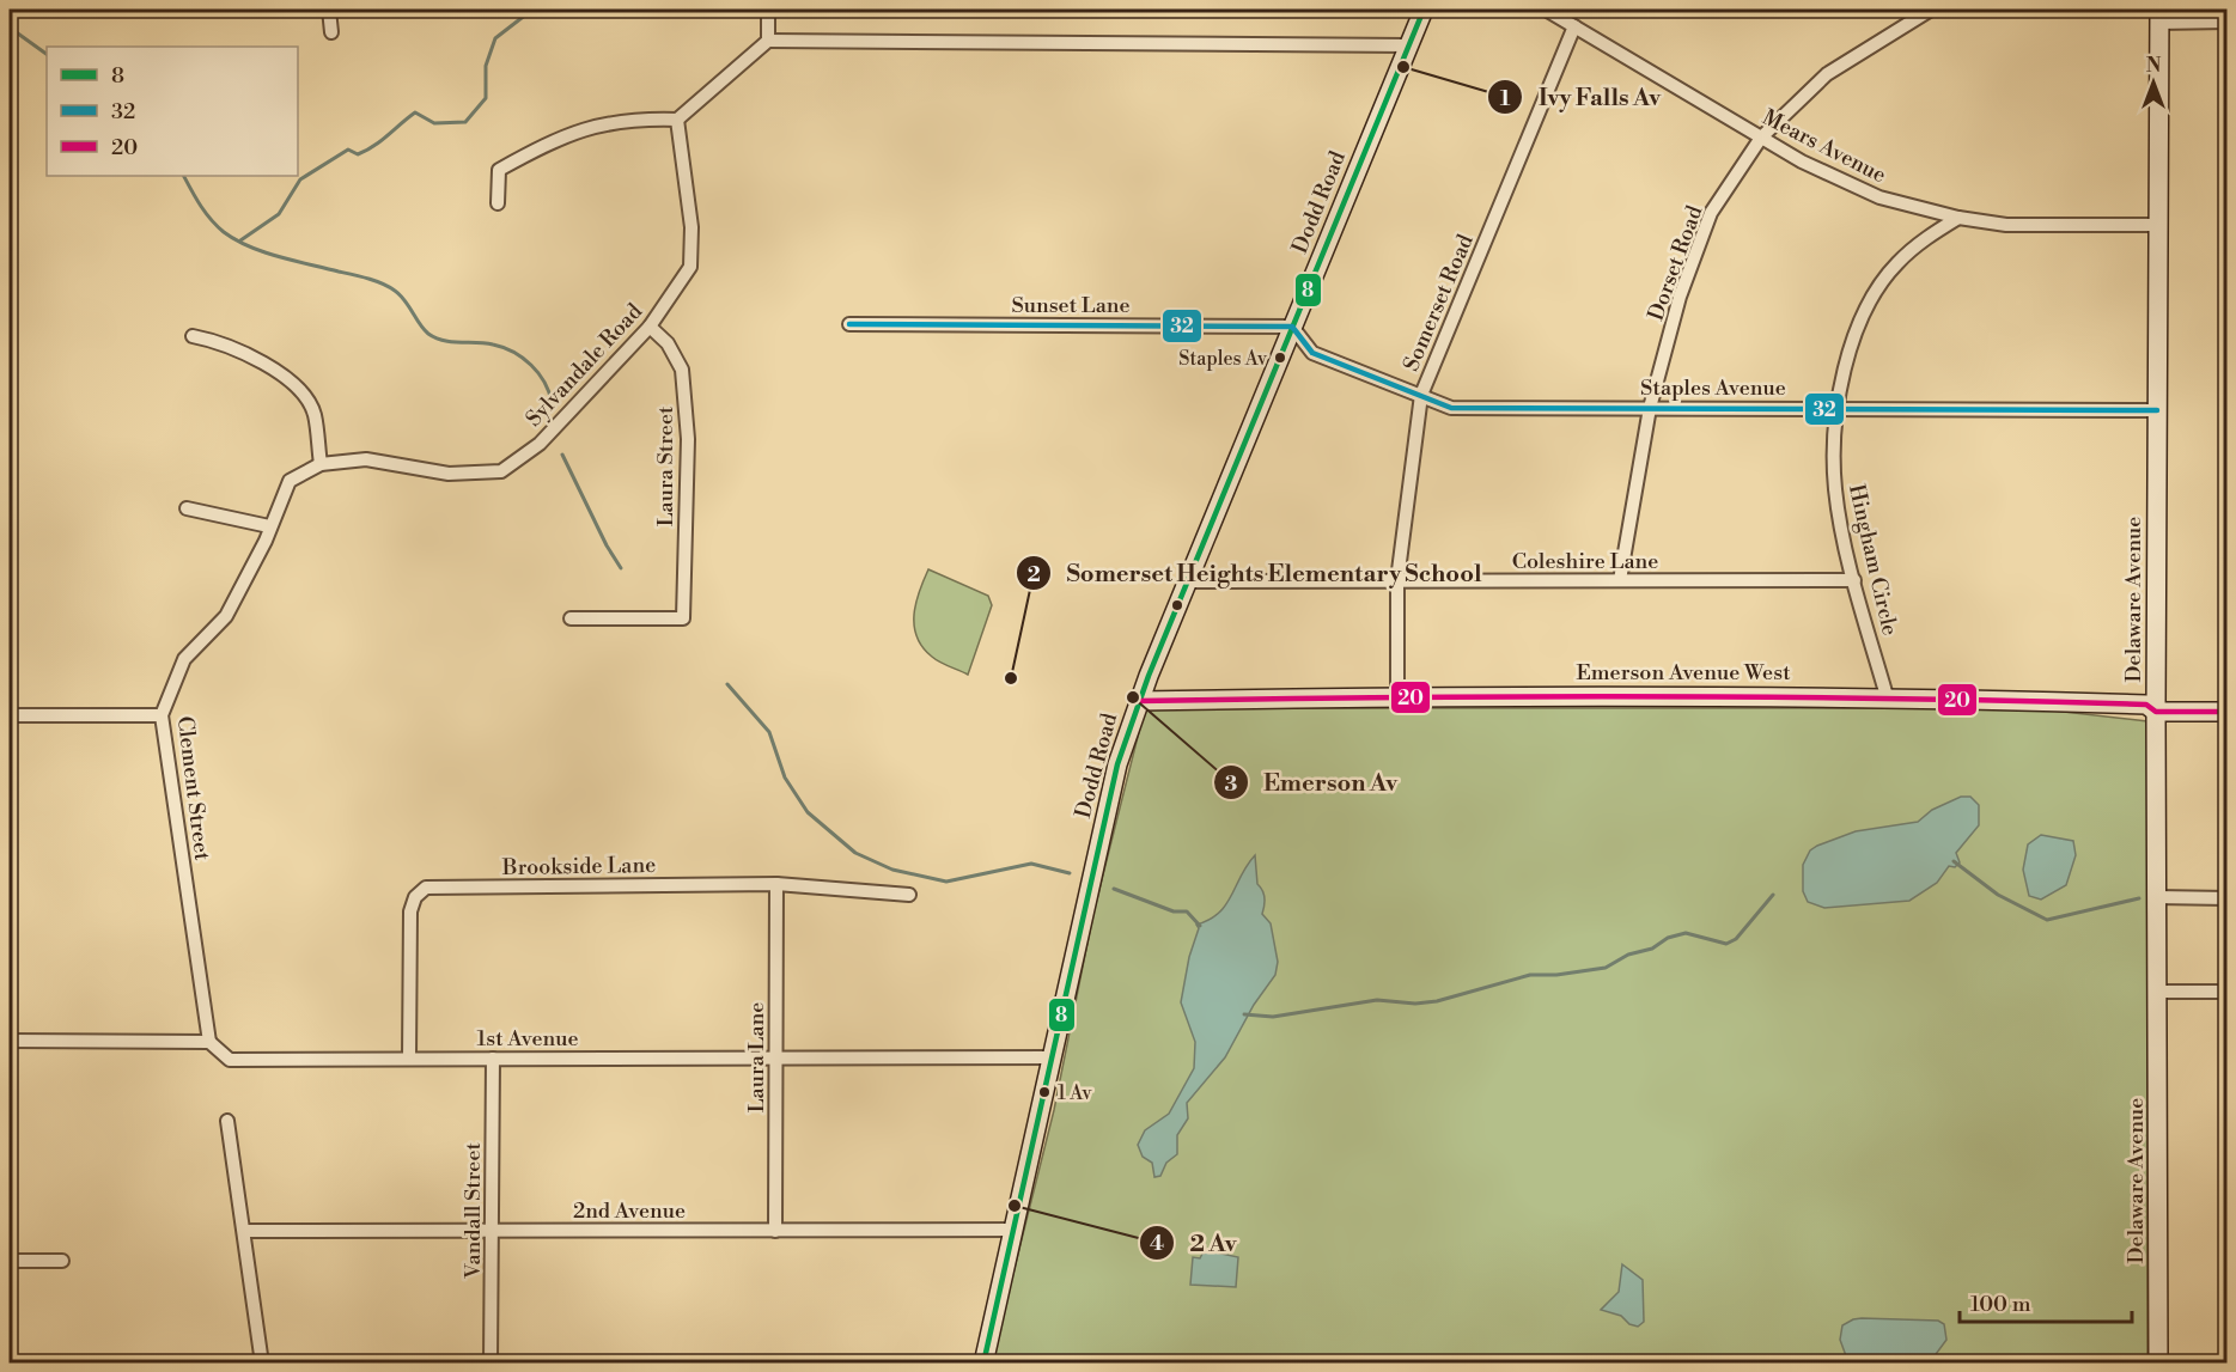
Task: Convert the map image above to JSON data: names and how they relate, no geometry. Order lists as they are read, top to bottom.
{
  "streets": {
    "street": [
      "Mears Avenue",
      "Dodd Road",
      "Dorset Road",
      "Somerset Road",
      "Sunset Lane",
      "Sylvandale Road",
      "Staples Avenue",
      "Laura Street",
      "Hingham Circle",
      "Coleshire Lane",
      "Delaware Avenue",
      "Emerson Avenue West",
      "Clement Street",
      "Brookside Lane",
      "1st Avenue",
      "Laura Lane",
      "Vandall Street",
      "2nd Avenue"
    ]
  },
  "crossings": [
    ["Mears Avenue", "Dorset Road"],
    ["Mears Avenue", "Somerset Road"],
    ["Mears Avenue", "Hingham Circle"],
    ["Mears Avenue", "Delaware Avenue"],
    ["Dodd Road", "Sunset Lane"],
    ["Dodd Road", "Staples Avenue"],
    ["Dodd Road", "Coleshire Lane"],
    ["Dodd Road", "Emerson Avenue West"],
    ["Dodd Road", "1st Avenue"],
    ["Dodd Road", "2nd Avenue"],
    ["Dorset Road", "Staples Avenue"],
    ["Dorset Road", "Coleshire Lane"],
    ["Somerset Road", "Staples Avenue"],
    ["Somerset Road", "Coleshire Lane"],
    ["Somerset Road", "Emerson Avenue West"],
    ["Sunset Lane", "Staples Avenue"],
    ["Sylvandale Road", "Laura Street"],
    ["Sylvandale Road", "Clement Street"],
    ["Staples Avenue", "Hingham Circle"],
    ["Staples Avenue", "Delaware Avenue"],
    ["Hingham Circle", "Coleshire Lane"],
    ["Hingham Circle", "Emerson Avenue West"],
    ["Delaware Avenue", "Emerson Avenue West"],
    ["Clement Street", "1st Avenue"],
    ["Brookside Lane", "1st Avenue"],
    ["Brookside Lane", "Laura Lane"],
    ["1st Avenue", "Laura Lane"],
    ["1st Avenue", "Vandall Street"],
    ["Laura Lane", "2nd Avenue"],
    ["Vandall Street", "2nd Avenue"]
  ],
  "places": [
    "Ivy Falls Av",
    "Staples Av",
    "Somerset Heights Elementary School",
    "Emerson Av",
    "1 Av",
    "2 Av"
  ],
  "lines": ["transit line 8", "transit line 32", "transit line 20"],
  "legend": ["8", "32", "20"],
  "scale_bar": "100 m",
  "north": "top"
}
